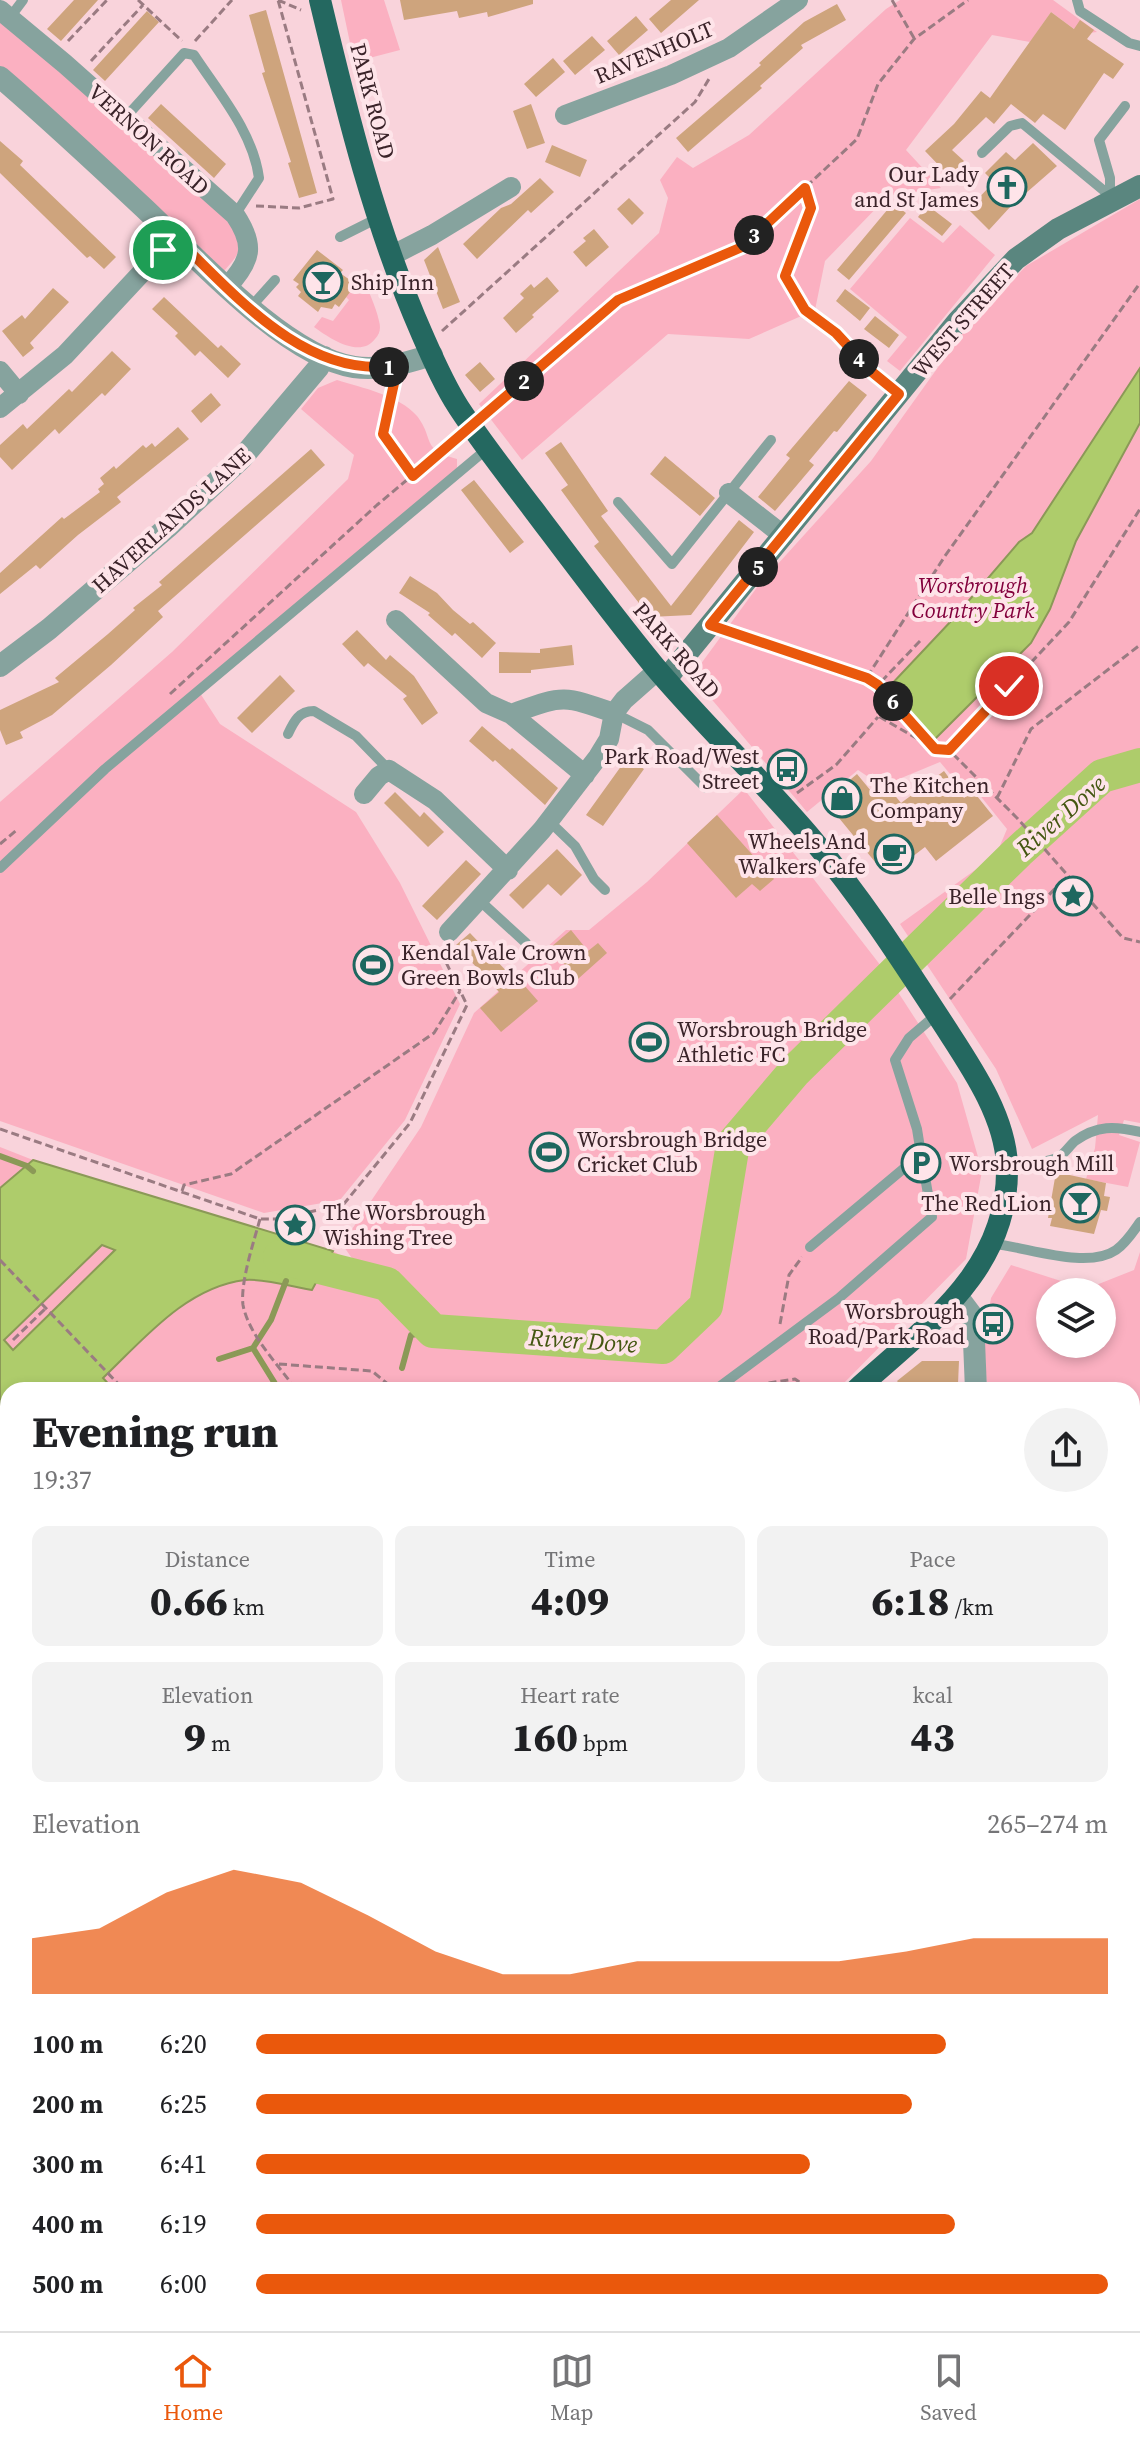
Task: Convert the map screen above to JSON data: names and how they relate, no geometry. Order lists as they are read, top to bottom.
{
  "streets": {
    "highway": ["PARK ROAD"],
    "main road": ["WEST STREET"],
    "street": ["RAVENHOLT", "VERNON ROAD", "HAVERLANDS LANE"]
  },
  "crossings": [
    ["PARK ROAD", "WEST STREET"]
  ],
  "water": ["River Dove"],
  "parks": ["Worsbrough Country Park"],
  "places": {
    "church": ["Our Lady and St James"],
    "bar": ["Ship Inn", "The Red Lion"],
    "bus stop": ["Park Road/West Street", "Worsbrough Road/Park Road"],
    "shop": ["The Kitchen Company"],
    "cafe": ["Wheels And Walkers Cafe"],
    "place": ["Belle Ings", "The Worsbrough Wishing Tree"],
    "sports": ["Kendal Vale Crown Green Bowls Club", "Worsbrough Bridge Athletic FC", "Worsbrough Bridge Cricket Club"],
    "parking": ["Worsbrough Mill"]
  },
  "page": {
    "pins": [
      "3",
      "4",
      "1",
      "2",
      "5",
      "6"
    ],
    "heading": ["Evening run", "19:37"],
    "stats": [
      ["Distance", "0.66 km"],
      ["Time", "4:09"],
      ["Pace", "6:18 /km"],
      ["Elevation", "9 m"],
      ["Heart rate", "160 bpm"],
      ["kcal", "43"]
    ],
    "chart": ["Elevation", "265–274 m"],
    "list": [
      {
        "name": "100 m",
        "note": "6:20"
      },
      {
        "name": "200 m",
        "note": "6:25"
      },
      {
        "name": "300 m",
        "note": "6:41"
      },
      {
        "name": "400 m",
        "note": "6:19"
      },
      {
        "name": "500 m",
        "note": "6:00"
      }
    ],
    "tabs": ["Home", "Map", "Saved"]
  }
}
